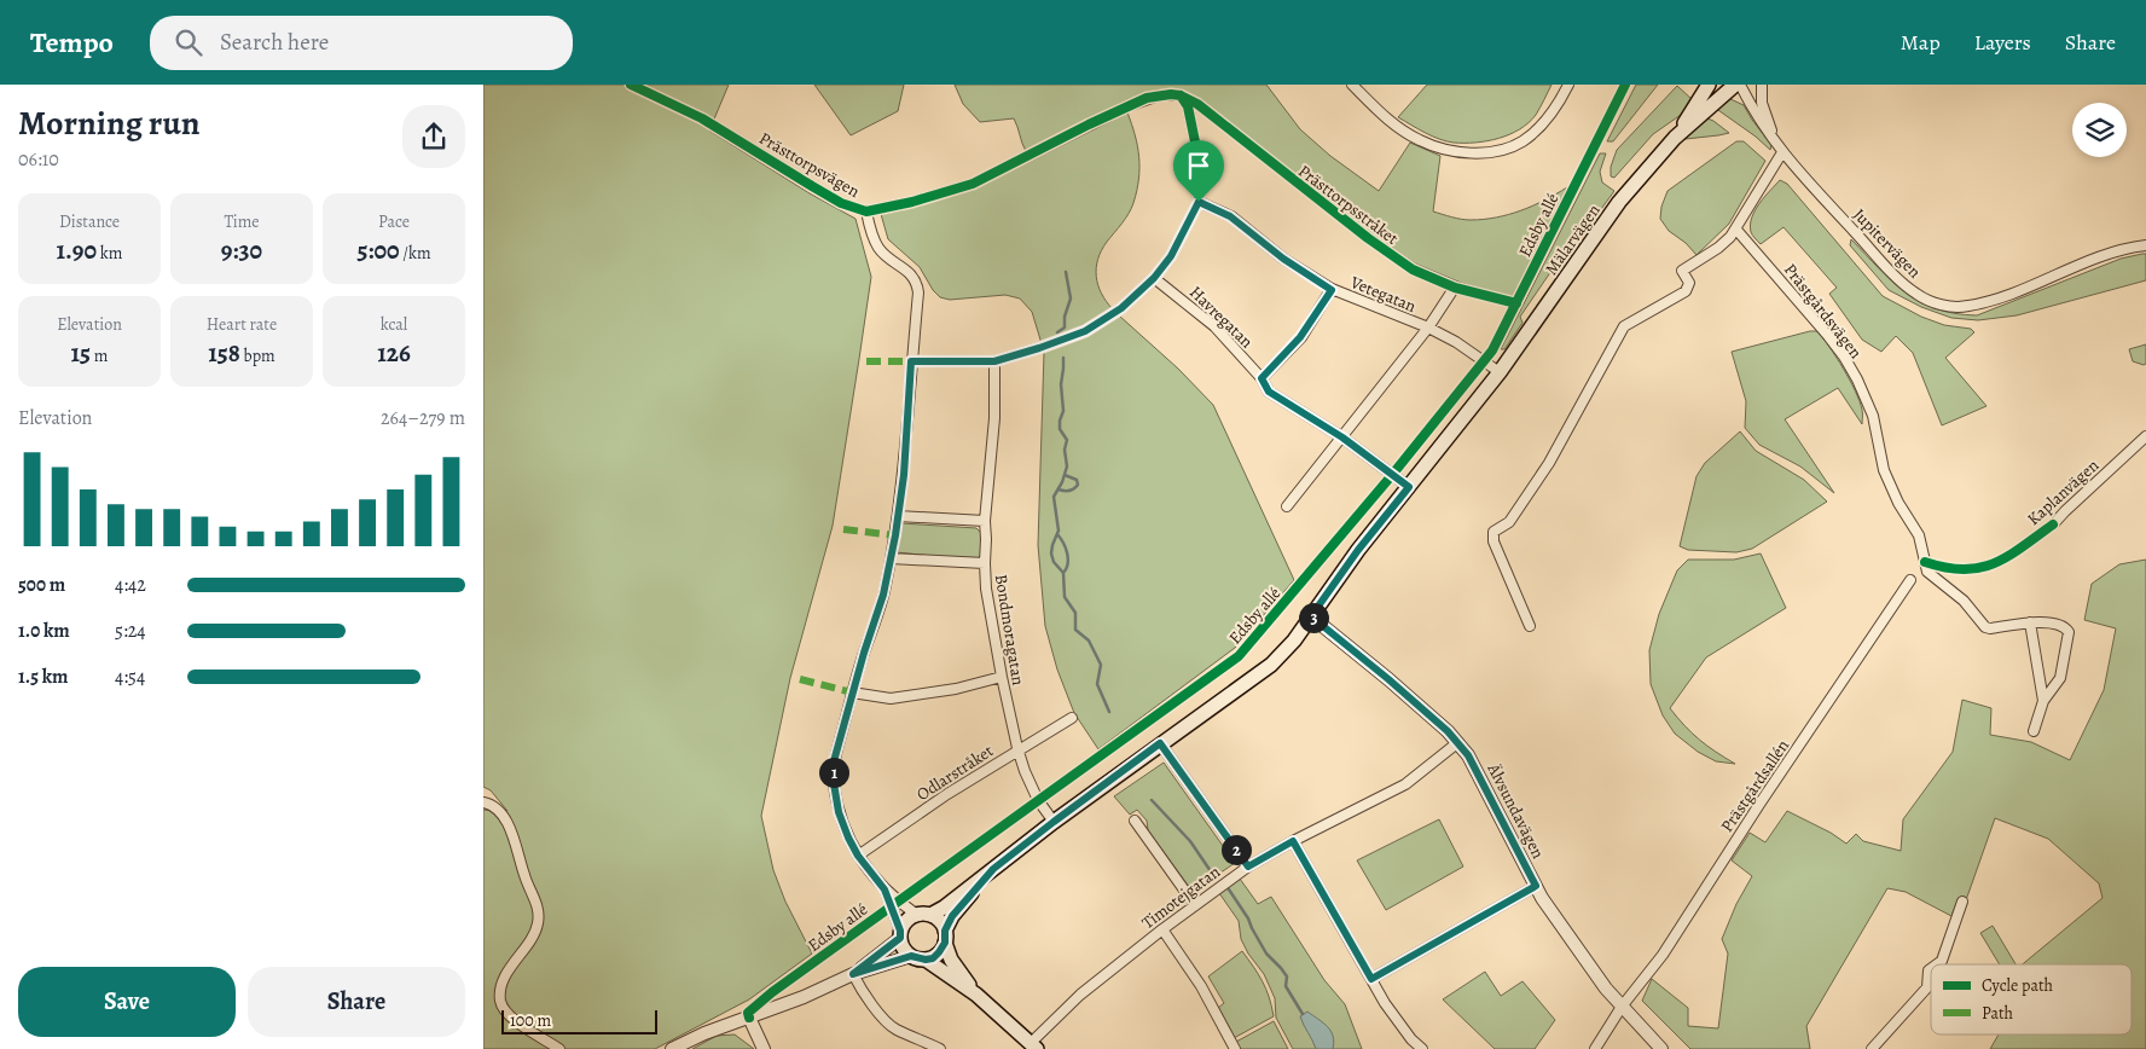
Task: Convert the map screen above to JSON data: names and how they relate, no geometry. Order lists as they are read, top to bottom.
{
  "streets": {
    "main road": ["Mälarvägen"],
    "street": [
      "Prästtorpsvägen",
      "Jupitervägen",
      "Vetegatan",
      "Prästgårdsvägen",
      "Havregatan",
      "Kaplanvägen",
      "Bondmoragatan",
      "Odlarstråket",
      "Prästgårdsallén",
      "Älvsundavägen",
      "Timotejgatan"
    ],
    "cycle path": ["Prästtorpsstråket", "Edsby allé"]
  },
  "crossings": [
    ["Prästtorpsvägen", "Vetegatan"],
    ["Mälarvägen", "Vetegatan"],
    ["Mälarvägen", "Havregatan"],
    ["Mälarvägen", "Bondmoragatan"],
    ["Mälarvägen", "Älvsundavägen"],
    ["Bondmoragatan", "Odlarstråket"],
    ["Prästgårdsallén", "Älvsundavägen"],
    ["Älvsundavägen", "Timotejgatan"]
  ],
  "legend": ["Cycle path", "Path"],
  "scale_bar": "100 m",
  "page": {
    "header": "Tempo",
    "search": "Search here",
    "nav": ["Map", "Layers", "Share"],
    "heading": ["Morning run", "06:10"],
    "stats": [
      ["Distance", "1.90 km"],
      ["Time", "9:30"],
      ["Pace", "5:00 /km"],
      ["Elevation", "15 m"],
      ["Heart rate", "158 bpm"],
      ["kcal", "126"]
    ],
    "chart": ["Elevation", "264–279 m"],
    "list": [
      {
        "name": "500 m",
        "note": "4:42"
      },
      {
        "name": "1.0 km",
        "note": "5:24"
      },
      {
        "name": "1.5 km",
        "note": "4:54"
      }
    ],
    "pins": ["3", "1", "2"],
    "buttons": ["Save", "Share"],
    "scale": "100 m"
  }
}
